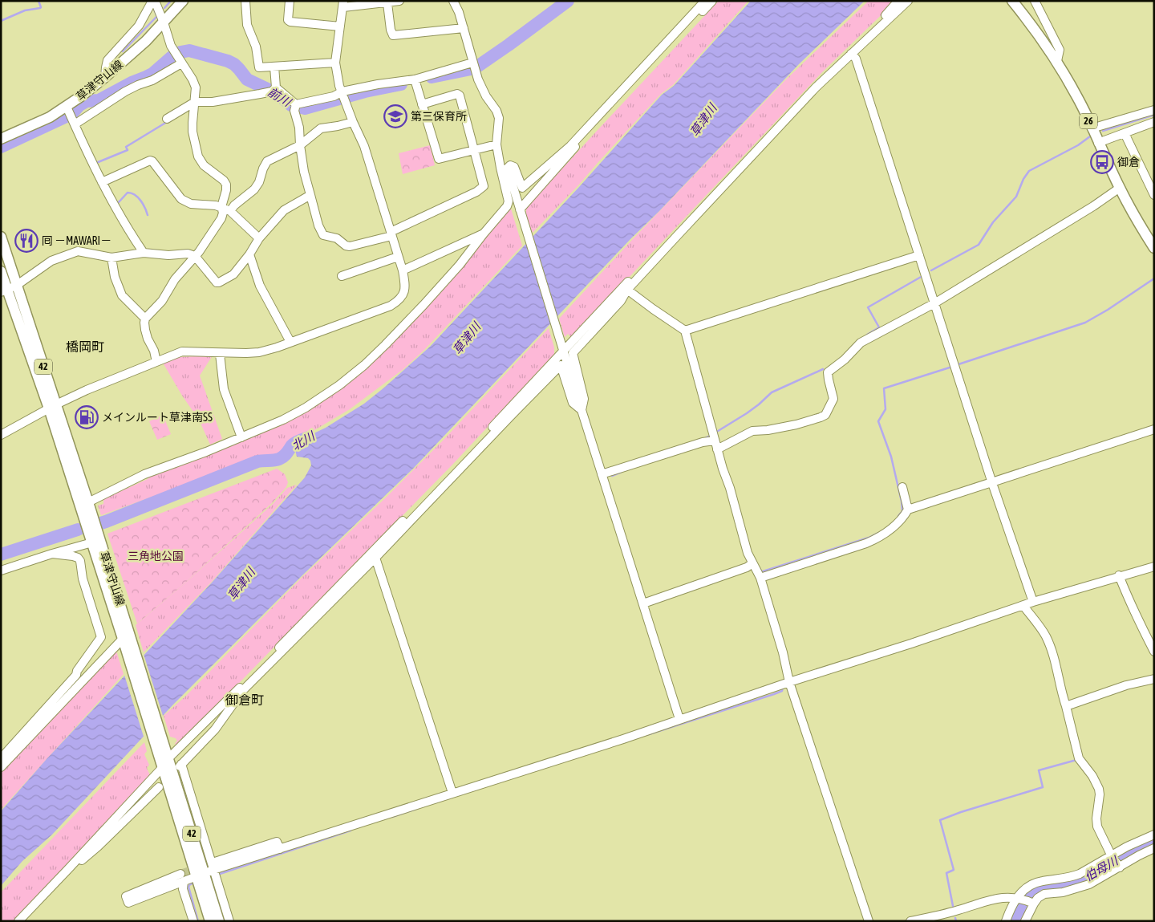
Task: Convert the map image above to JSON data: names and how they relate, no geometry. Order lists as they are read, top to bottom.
{
  "streets": {
    "main road": ["草津守山線", "26", "42"]
  },
  "districts": ["橋岡町", "御倉町"],
  "water": [
    "前川",
    "草津川",
    "北川",
    "伯母川"
  ],
  "parks": ["三角地公園"],
  "places": {
    "school or university": ["第三保育所"],
    "bus stop": ["御倉"],
    "restaurant": ["囘 －MAWARI－"],
    "fuel station": ["メインルート草津南SS"]
  }
}
